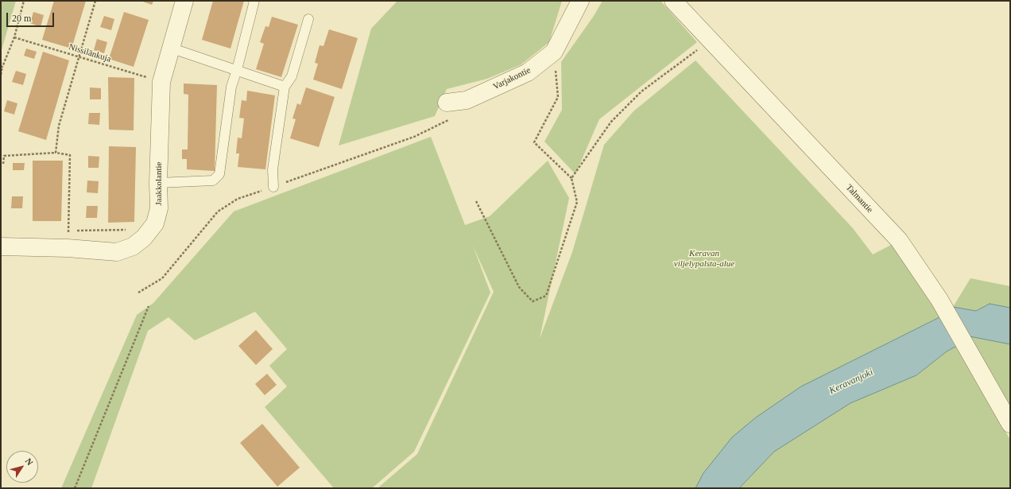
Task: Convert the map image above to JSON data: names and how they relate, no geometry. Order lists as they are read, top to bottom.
{
  "streets": {
    "street": ["Varjakontie", "Jaakkolantie", "Talmantie"],
    "path": ["Nissilänkuja"]
  },
  "crossings": [
    ["Nissilänkuja", "Jaakkolantie"]
  ],
  "water": ["Keravanjoki"],
  "parks": ["Keravan viljelypalsta-alue"],
  "scale_bar": "20 m",
  "north": "top right"
}
